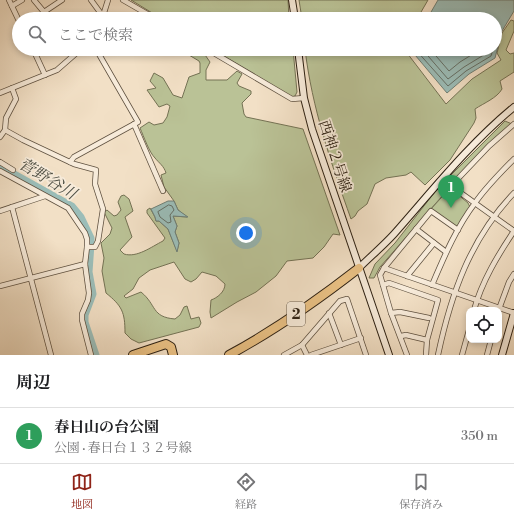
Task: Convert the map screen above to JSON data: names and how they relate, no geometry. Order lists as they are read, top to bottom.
{
  "streets": {
    "highway": ["2"],
    "street": ["西神２号線"]
  },
  "crossings": [
    ["西神２号線", "2"]
  ],
  "water": ["菅野谷川"],
  "page": {
    "search": "ここで検索",
    "pins": "1",
    "heading": "周辺",
    "list": [
      {
        "mark": "1",
        "name": "春日山の台公園",
        "note": "公園 · 春日台１３２号線",
        "value": "350 m"
      }
    ],
    "nav": ["地図", "経路", "保存済み"]
  }
}
